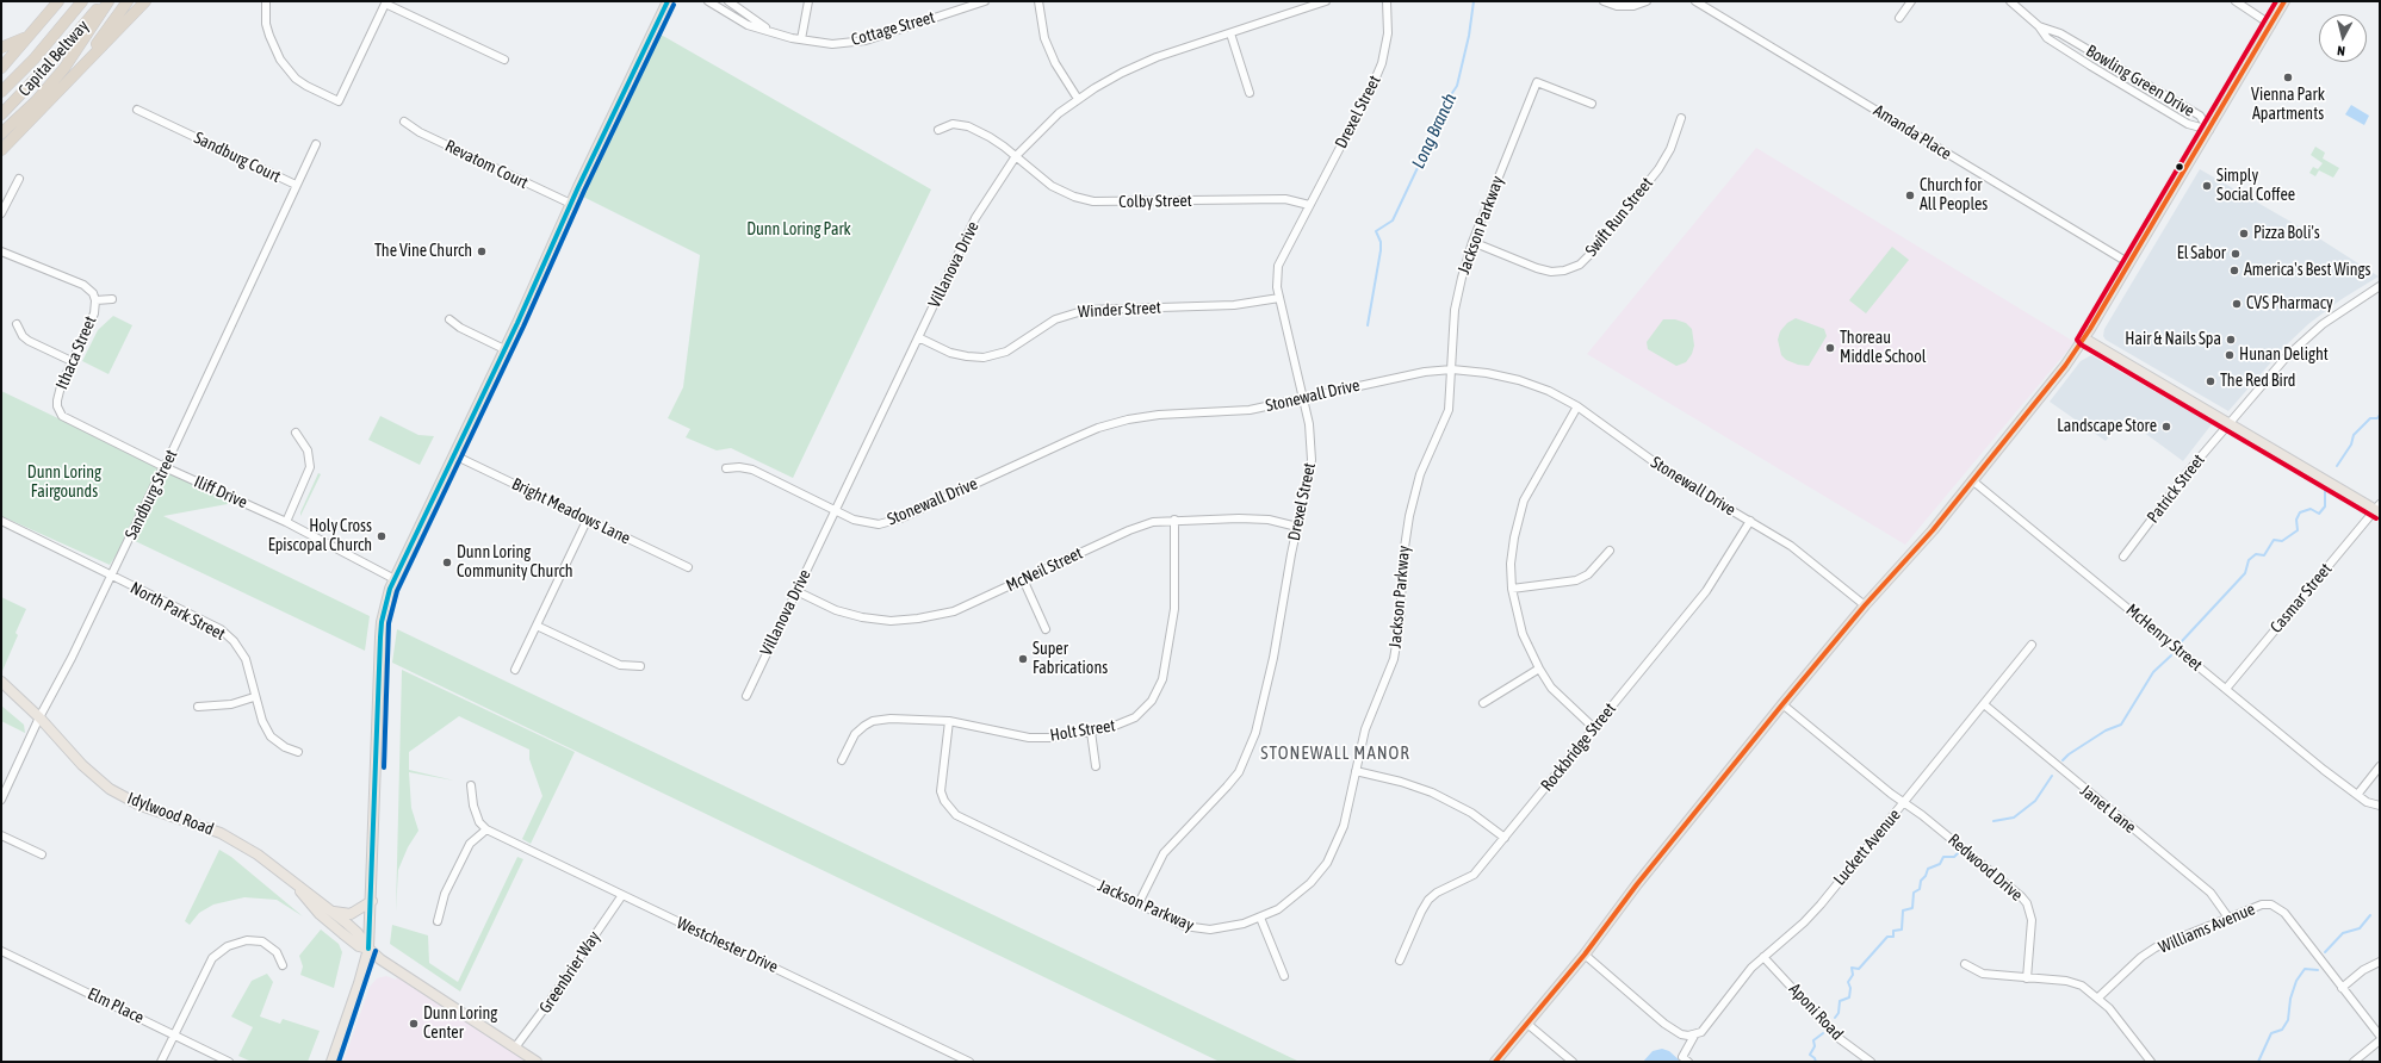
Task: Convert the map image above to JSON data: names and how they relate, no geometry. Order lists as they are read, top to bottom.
{
  "streets": {
    "highway": ["Capital Beltway"],
    "main road": ["Idylwood Road"],
    "street": [
      "Cottage Street",
      "Bowling Green Drive",
      "Drexel Street",
      "Amanda Place",
      "Sandburg Court",
      "Revatom Court",
      "Colby Street",
      "Swift Run Street",
      "Jackson Parkway",
      "Villanova Drive",
      "Winder Street",
      "Ithaca Street",
      "Stonewall Drive",
      "Patrick Street",
      "Iliff Drive",
      "Sandburg Street",
      "Bright Meadows Lane",
      "McNeil Street",
      "Casmar Street",
      "North Park Street",
      "McHenry Street",
      "Holt Street",
      "Rockbridge Street",
      "Janet Lane",
      "Luckett Avenue",
      "Redwood Drive",
      "Williams Avenue",
      "Westchester Drive",
      "Greenbrier Way",
      "Elm Place",
      "Aponi Road"
    ]
  },
  "crossings": [
    ["Drexel Street", "Colby Street"],
    ["Drexel Street", "Jackson Parkway"],
    ["Drexel Street", "Winder Street"],
    ["Drexel Street", "Stonewall Drive"],
    ["Drexel Street", "McNeil Street"],
    ["Sandburg Court", "Sandburg Street"],
    ["Colby Street", "Villanova Drive"],
    ["Swift Run Street", "Jackson Parkway"],
    ["Jackson Parkway", "Stonewall Drive"],
    ["Jackson Parkway", "Holt Street"],
    ["Villanova Drive", "Winder Street"],
    ["Villanova Drive", "Stonewall Drive"],
    ["Villanova Drive", "McNeil Street"],
    ["Ithaca Street", "Iliff Drive"],
    ["Stonewall Drive", "Rockbridge Street"],
    ["Iliff Drive", "Sandburg Street"],
    ["Sandburg Street", "North Park Street"],
    ["Sandburg Street", "Idylwood Road"],
    ["McNeil Street", "Holt Street"],
    ["Casmar Street", "McHenry Street"],
    ["Janet Lane", "Luckett Avenue"],
    ["Janet Lane", "Williams Avenue"],
    ["Idylwood Road", "Greenbrier Way"],
    ["Luckett Avenue", "Redwood Drive"],
    ["Luckett Avenue", "Aponi Road"],
    ["Westchester Drive", "Greenbrier Way"]
  ],
  "districts": ["STONEWALL MANOR"],
  "water": ["Long Branch"],
  "parks": ["Dunn Loring Park", "Dunn Loring Fairgounds"],
  "places": [
    "Vienna Park Apartments",
    "Simply Social Coffee",
    "Church for All Peoples",
    "Pizza Boli's",
    "The Vine Church",
    "El Sabor",
    "America's Best Wings",
    "CVS Pharmacy",
    "Hair & Nails Spa",
    "Thoreau Middle School",
    "Hunan Delight",
    "The Red Bird",
    "Landscape Store",
    "Holy Cross Episcopal Church",
    "Dunn Loring Community Church",
    "Super Fabrications",
    "Dunn Loring Center"
  ],
  "north": "bottom"
}
